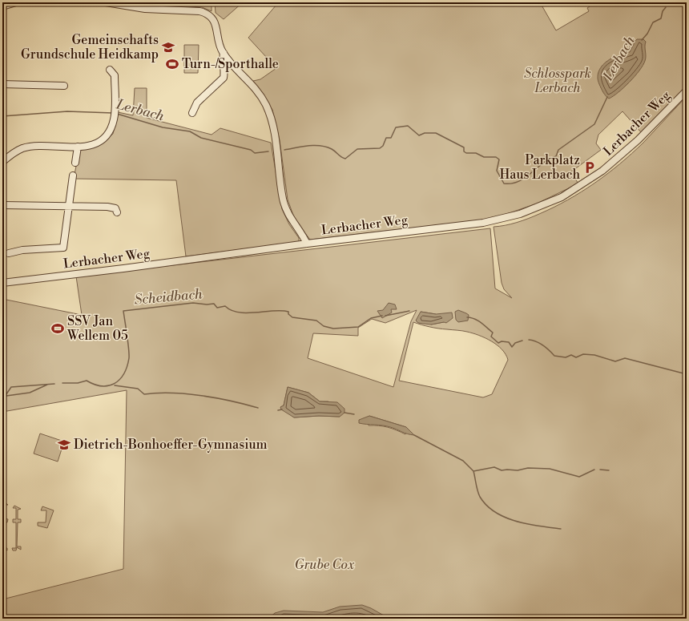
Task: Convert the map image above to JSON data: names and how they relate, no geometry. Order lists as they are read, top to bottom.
{
  "streets": {
    "street": ["Lerbacher Weg"]
  },
  "water": ["Lerbach", "Scheidbach"],
  "parks": ["Schlosspark Lerbach", "Grube Cox"],
  "places": {
    "school or university": ["Gemeinschafts Grundschule Heidkamp", "Dietrich-Bonhoeffer-Gymnasium"],
    "sports": ["Turn-/Sporthalle", "SSV Jan Wellem 05"],
    "parking": ["Parkplatz Haus Lerbach"]
  }
}
